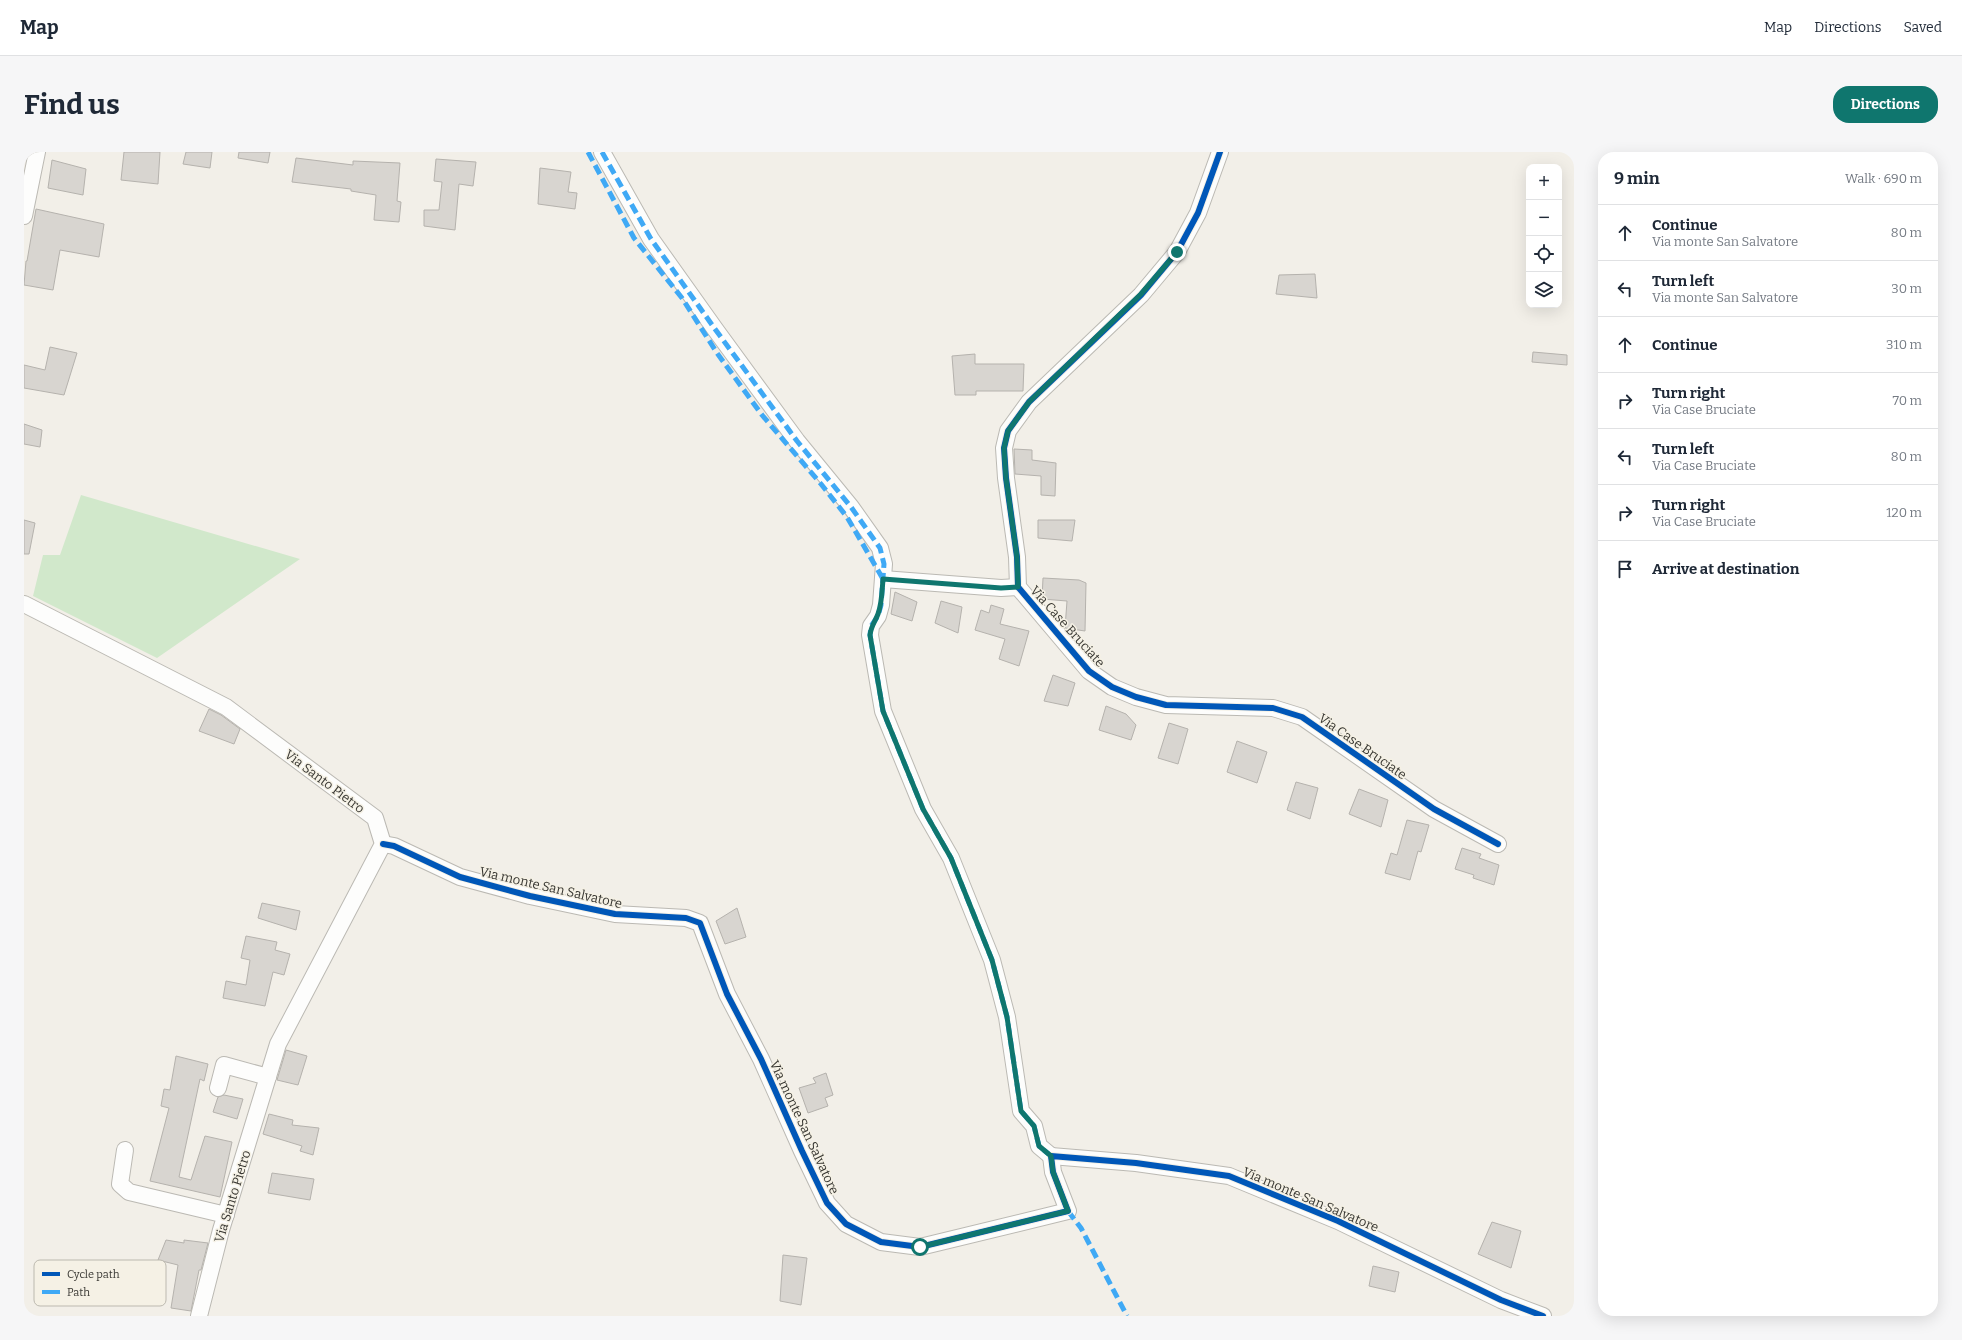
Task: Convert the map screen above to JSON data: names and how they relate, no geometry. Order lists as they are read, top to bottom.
{
  "streets": {
    "street": ["Via Case Bruciate", "Via Santo Pietro", "Via monte San Salvatore"]
  },
  "crossings": [
    ["Via Santo Pietro", "Via monte San Salvatore"]
  ],
  "legend": ["Cycle path", "Path"],
  "page": {
    "header": "Map",
    "nav": ["Map", "Directions", "Saved"],
    "buttons": "Directions",
    "title": "Find us",
    "heading": ["9 min", "Walk · 690 m"],
    "map_buttons": ["+", "−"],
    "list": [
      ["Continue", "Via monte San Salvatore", "80 m"],
      ["Turn left", "Via monte San Salvatore", "30 m"],
      ["Continue", "310 m"],
      ["Turn right", "Via Case Bruciate", "70 m"],
      ["Turn left", "Via Case Bruciate", "80 m"],
      ["Turn right", "Via Case Bruciate", "120 m"],
      "Arrive at destination"
    ]
  }
}
